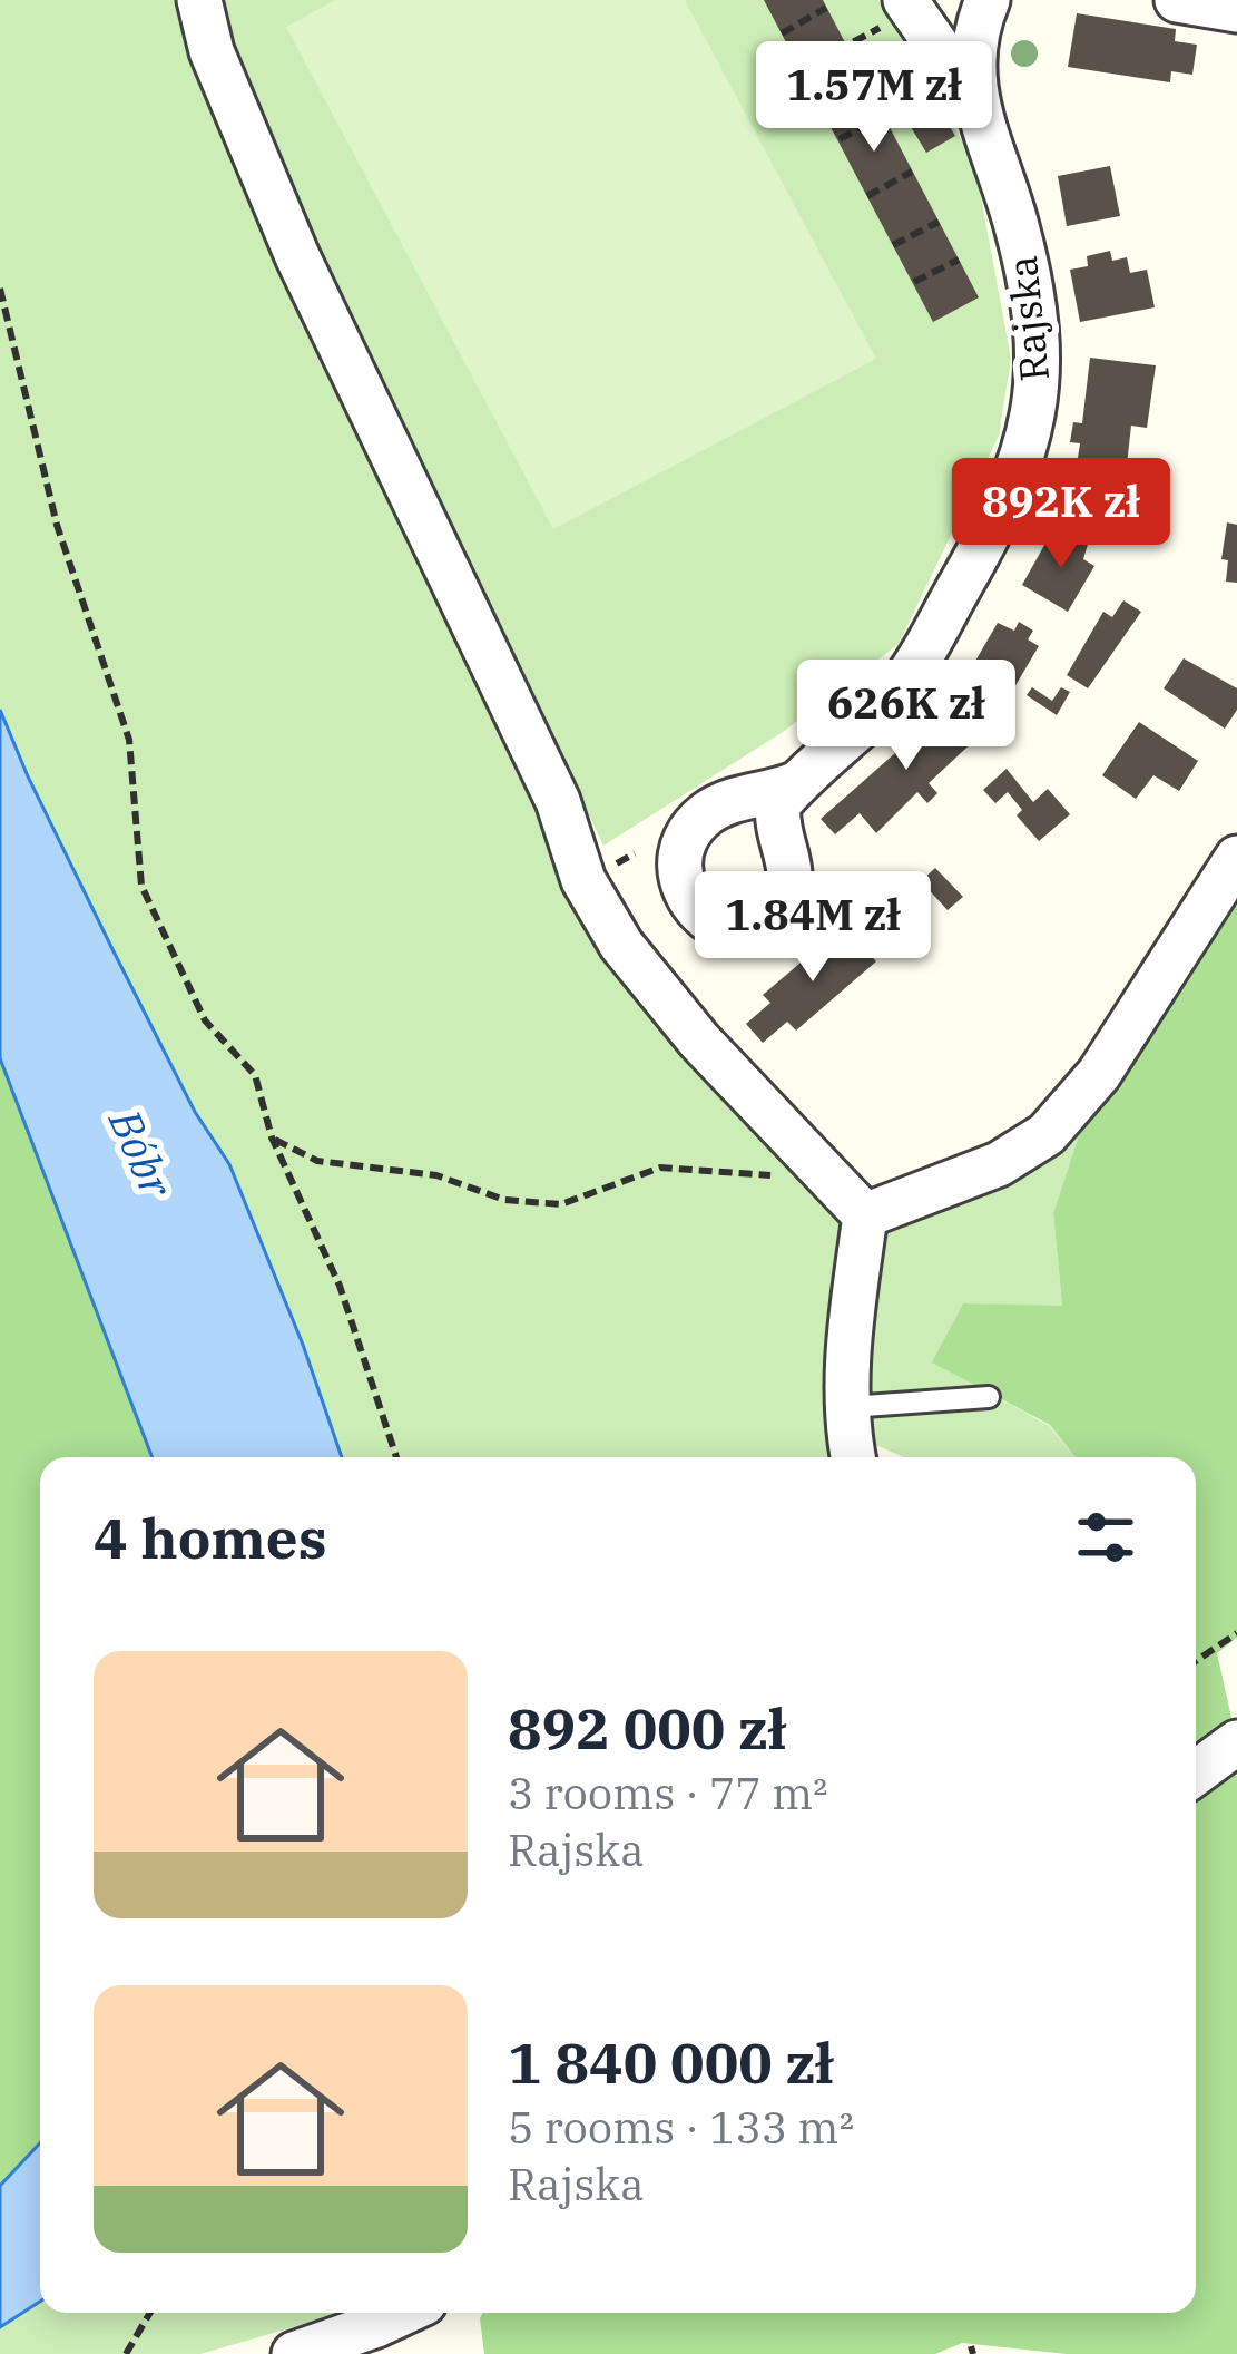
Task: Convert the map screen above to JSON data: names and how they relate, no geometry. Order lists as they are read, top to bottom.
{
  "streets": {
    "street": ["Rajska"]
  },
  "water": ["Bóbr"],
  "page": {
    "price": [
      "1.57M zł",
      "892K zł",
      "626K zł",
      "1.84M zł"
    ],
    "heading": "4 homes",
    "list": [
      {
        "name": "892 000 zł",
        "note": "3 rooms · 77 m² · Rajska"
      },
      {
        "name": "1 840 000 zł",
        "note": "5 rooms · 133 m² · Rajska"
      }
    ]
  }
}
